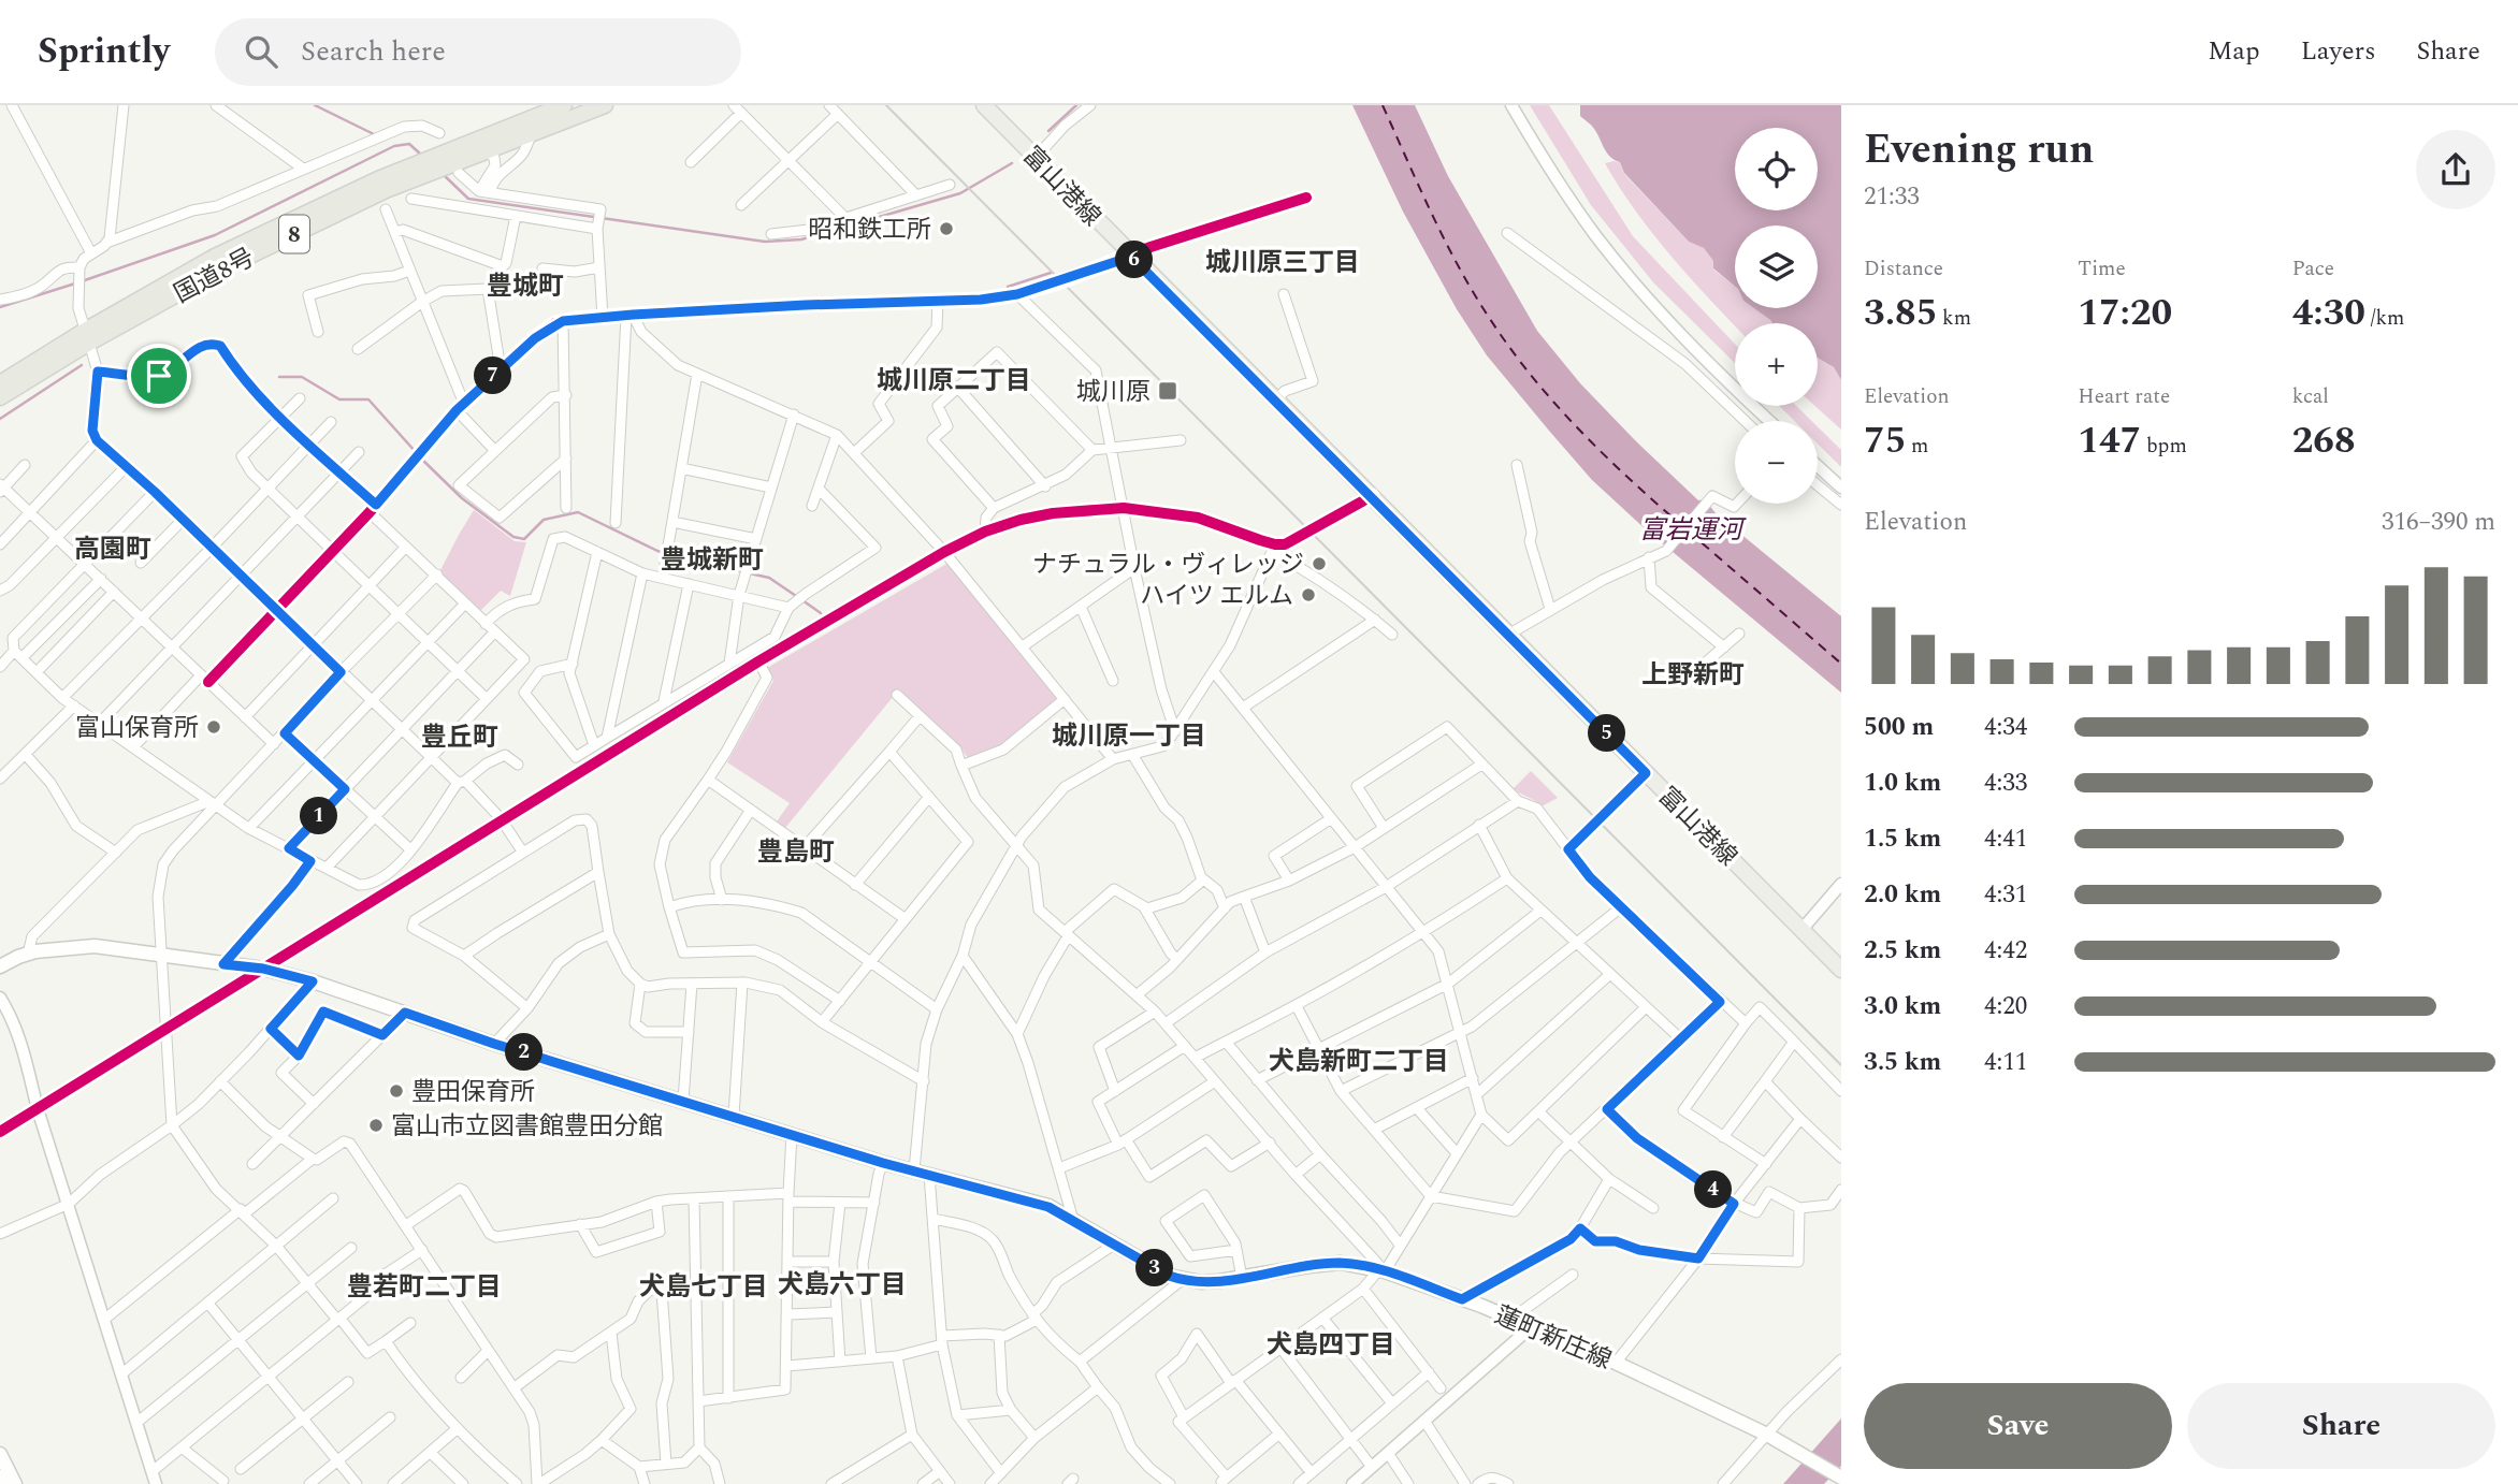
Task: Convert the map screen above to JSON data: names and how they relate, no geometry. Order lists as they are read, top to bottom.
{
  "streets": {
    "highway": ["8", "国道8号"],
    "main road": ["富山港線", "蓮町新庄線"]
  },
  "districts": [
    "城川原三丁目",
    "豊城町",
    "城川原二丁目",
    "高園町",
    "豊城新町",
    "上野新町",
    "城川原一丁目",
    "豊丘町",
    "豊島町",
    "犬島新町二丁目",
    "犬島六丁目",
    "豊若町二丁目",
    "犬島七丁目",
    "犬島四丁目"
  ],
  "water": ["富岩運河"],
  "places": {
    "other": [
      "昭和鉄工所",
      "ナチュラル・ヴィレッジ",
      "ハイツ エルム",
      "富山保育所",
      "豊田保育所",
      "富山市立図書館豊田分館"
    ],
    "transit": ["城川原"]
  },
  "page": {
    "header": "Sprintly",
    "search": "Search here",
    "nav": ["Map", "Layers", "Share"],
    "heading": ["Evening run", "21:33"],
    "map_buttons": ["+", "−"],
    "stats": [
      ["Distance", "3.85 km"],
      ["Time", "17:20"],
      ["Pace", "4:30 /km"],
      ["Elevation", "75 m"],
      ["Heart rate", "147 bpm"],
      ["kcal", "268"]
    ],
    "pins": [
      "6",
      "7",
      "5",
      "1",
      "2",
      "4",
      "3"
    ],
    "chart": ["Elevation", "316–390 m"],
    "list": [
      {
        "name": "500 m",
        "note": "4:34"
      },
      {
        "name": "1.0 km",
        "note": "4:33"
      },
      {
        "name": "1.5 km",
        "note": "4:41"
      },
      {
        "name": "2.0 km",
        "note": "4:31"
      },
      {
        "name": "2.5 km",
        "note": "4:42"
      },
      {
        "name": "3.0 km",
        "note": "4:20"
      },
      {
        "name": "3.5 km",
        "note": "4:11"
      }
    ],
    "buttons": ["Save", "Share"]
  }
}
